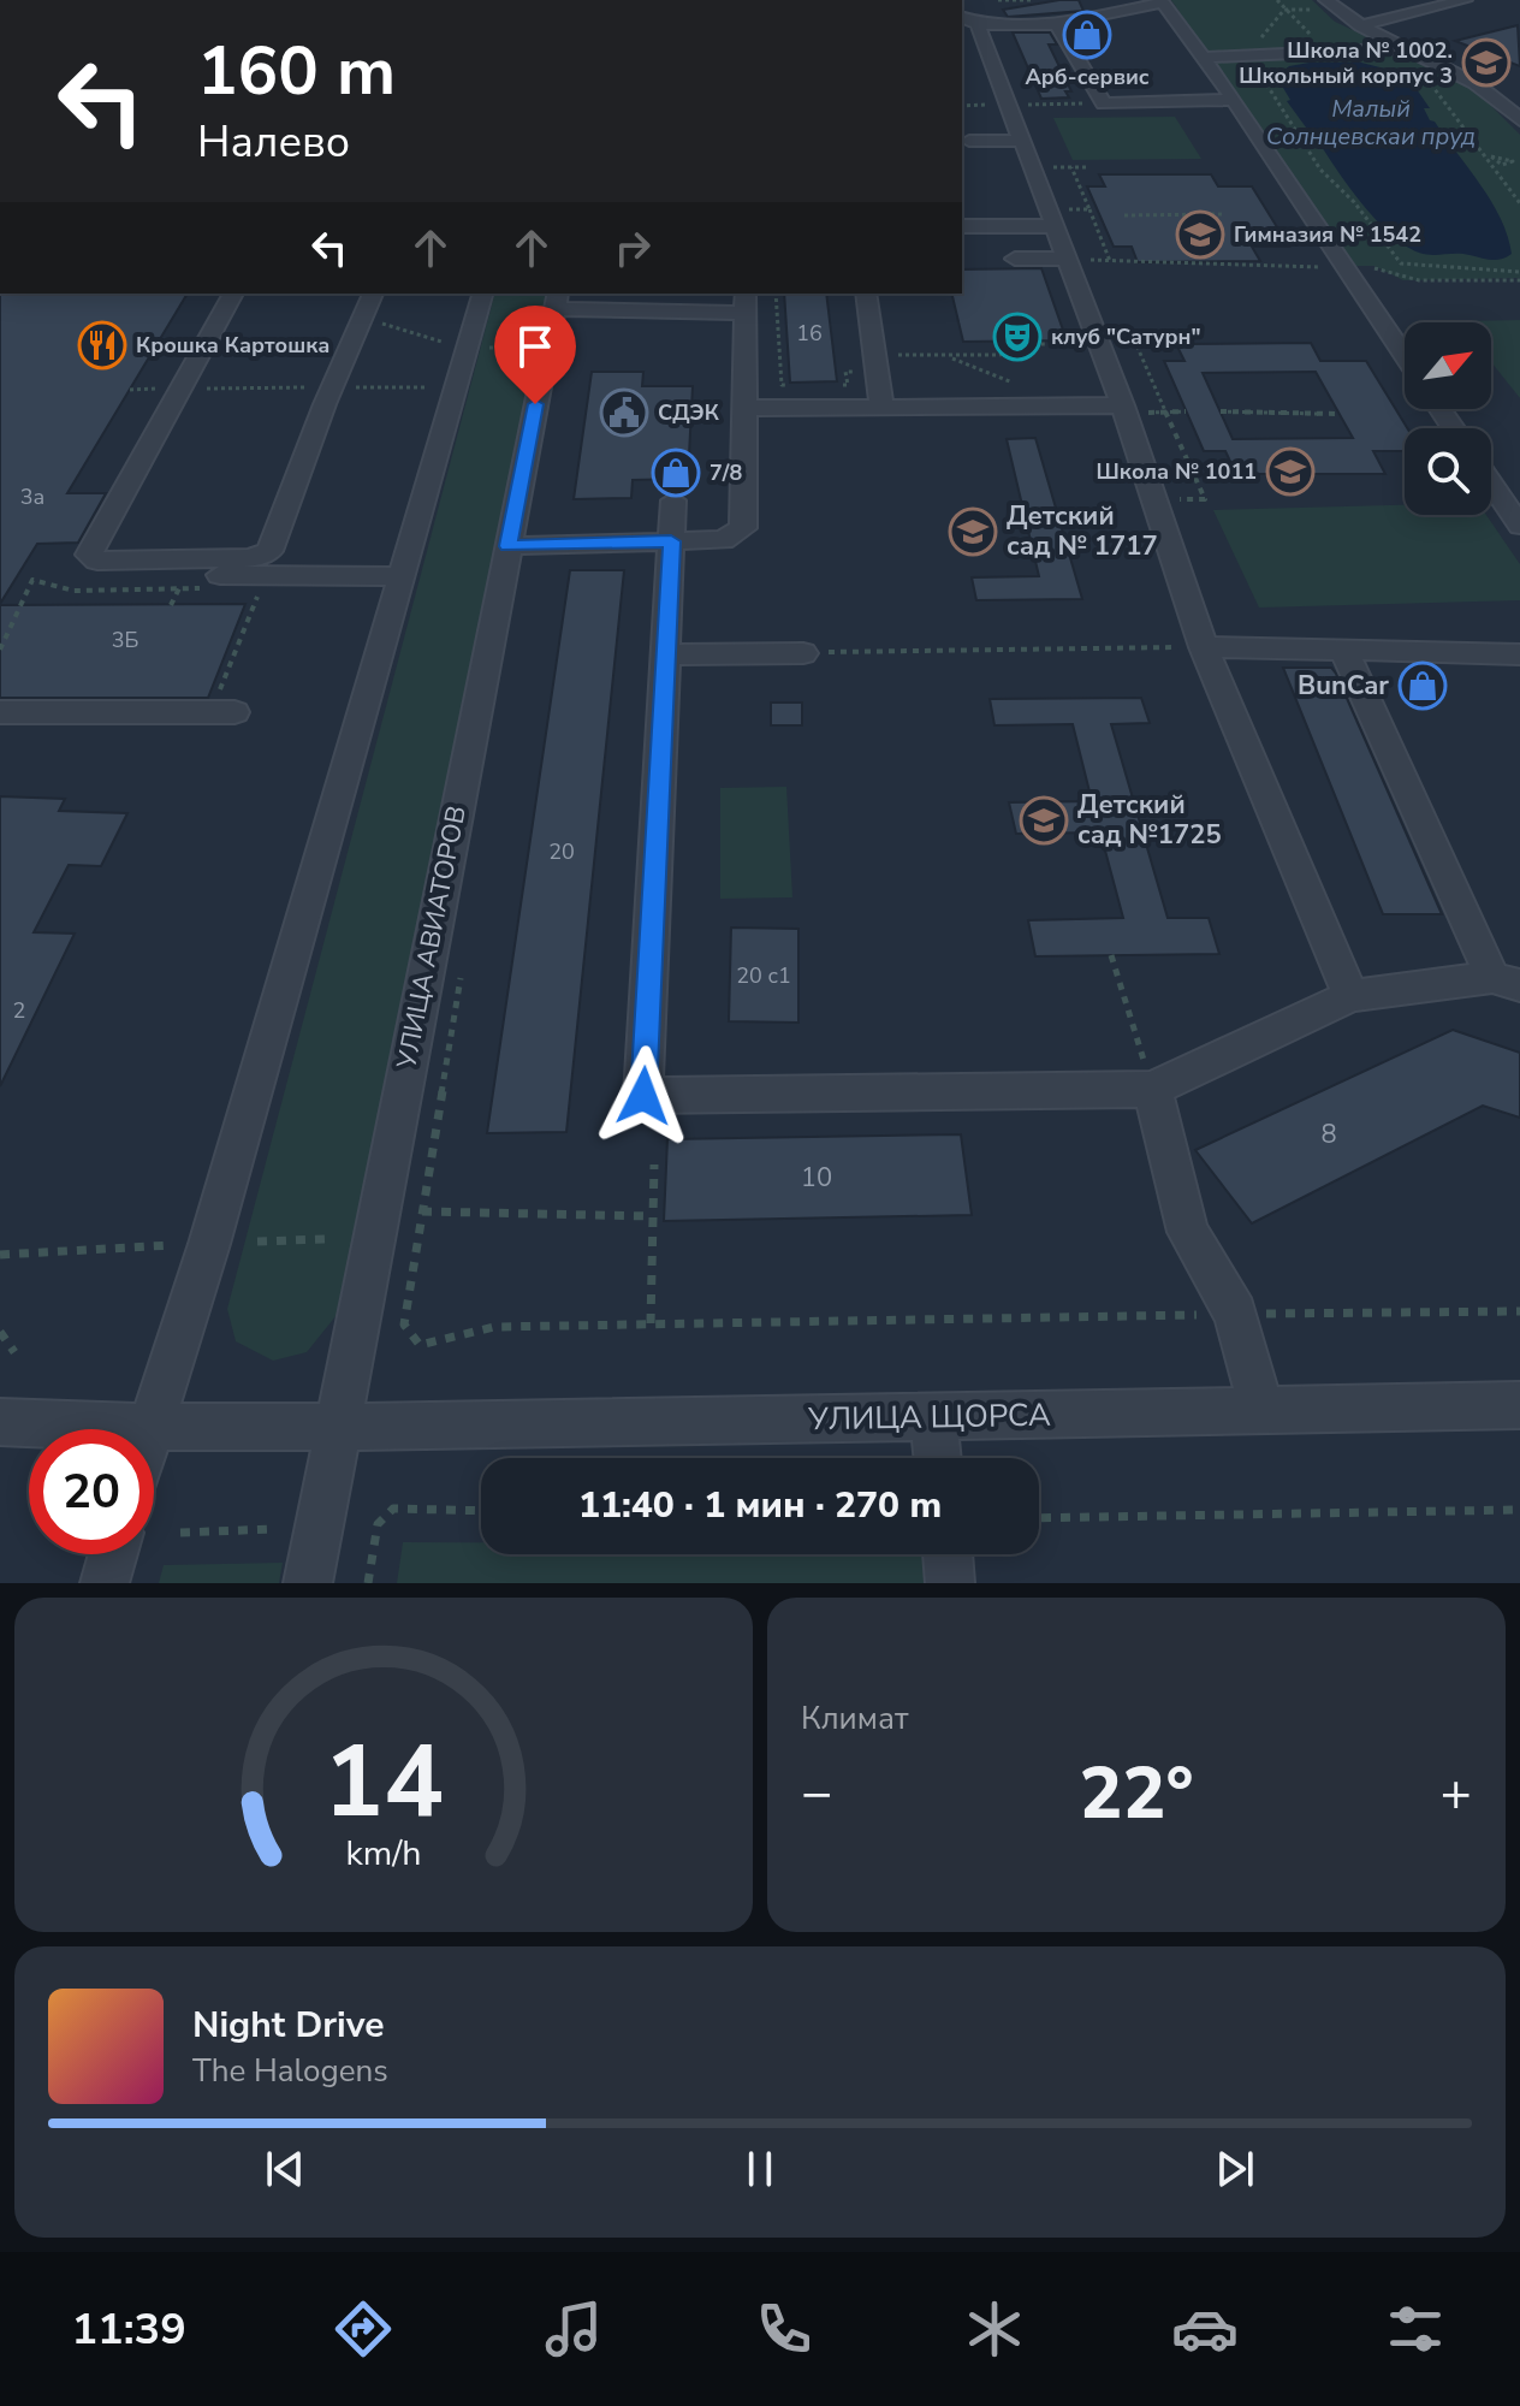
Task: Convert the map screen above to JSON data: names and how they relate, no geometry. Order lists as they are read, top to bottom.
{
  "streets": {
    "street": ["УЛИЦА АВИАТОРОВ", "УЛИЦА ЩОРСА"]
  },
  "crossings": [
    ["УЛИЦА АВИАТОРОВ", "УЛИЦА ЩОРСА"]
  ],
  "water": ["Малый Солнцевскаи пруд"],
  "places": {
    "shop": ["Арб-сервис", "7/8", "BunCar"],
    "school or university": [
      "Школа № 1002. Школьный корпус 3",
      "Гимназия № 1542",
      "Школа № 1011",
      "Детский сад № 1717",
      "Детский сад №1725"
    ],
    "theatre": ["клуб \"Сатурн\""],
    "restaurant": ["Крошка Картошка"],
    "public building": ["СДЭК"]
  },
  "house_numbers": [
    "16",
    "3а",
    "3Б",
    "20",
    "20 с1",
    "2",
    "8",
    "10"
  ],
  "north": "top right",
  "page": {
    "turn": ["160 m", "Налево"],
    "limit": "20",
    "trip": "11:40 · 1 мин · 270 m",
    "tile": "Климат",
    "heat": ["−", "22°", "+"],
    "song": ["Night Drive", "The Halogens"],
    "tabs": "11:39",
    "gauge": ["14", "km/h"]
  }
}
